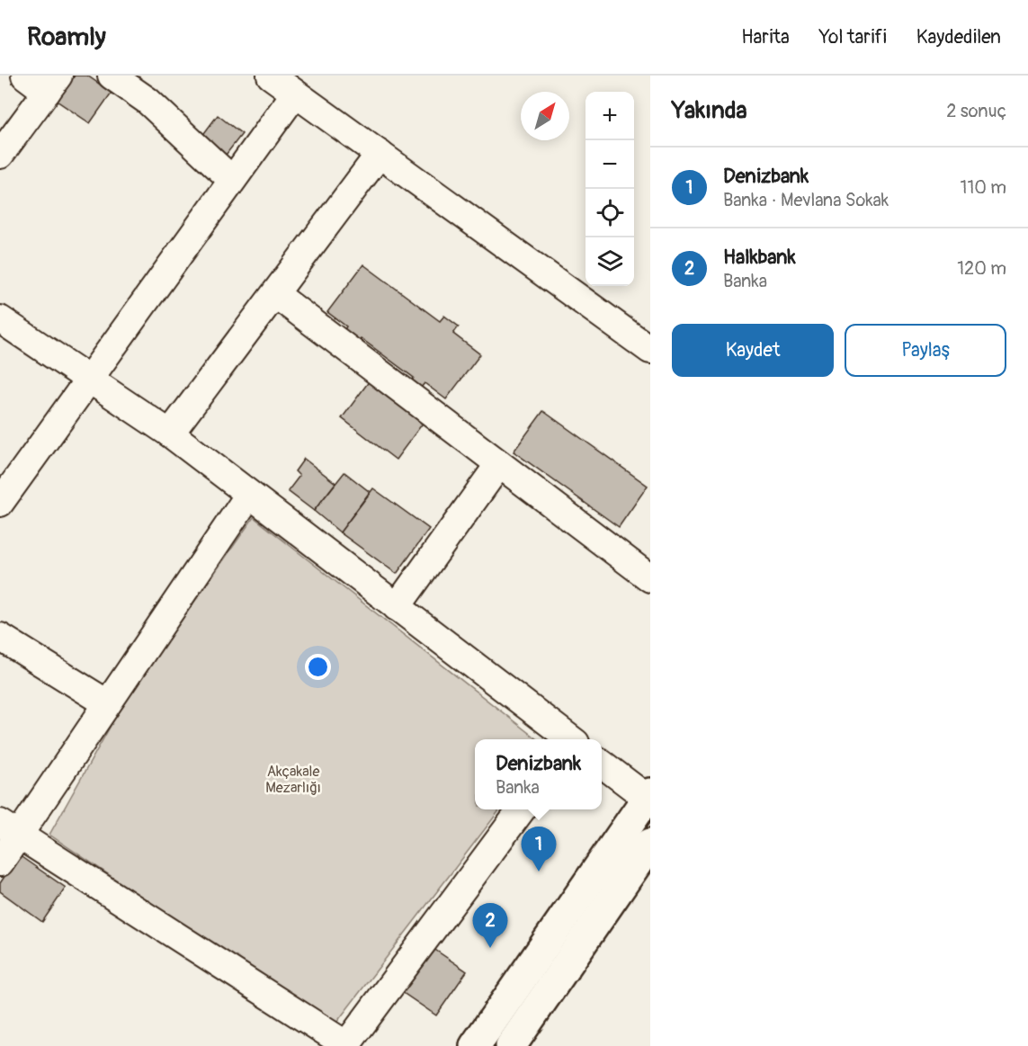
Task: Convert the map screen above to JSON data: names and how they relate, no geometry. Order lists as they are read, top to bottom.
{
  "parks": ["Akçakale Mezarlığı"],
  "north": "top right",
  "page": {
    "header": "Roamly",
    "nav": ["Harita", "Yol tarifi", "Kaydedilen"],
    "heading": ["Yakında", "2 sonuç"],
    "map_buttons": ["+", "−"],
    "list": [
      {
        "mark": "1",
        "name": "Denizbank",
        "note": "Banka · Mevlana Sokak",
        "value": "110 m"
      },
      {
        "mark": "2",
        "name": "Halkbank",
        "note": "Banka",
        "value": "120 m"
      }
    ],
    "buttons": ["Kaydet", "Paylaş"],
    "popup": ["Denizbank", "Banka"],
    "pins": ["1", "2"]
  }
}
